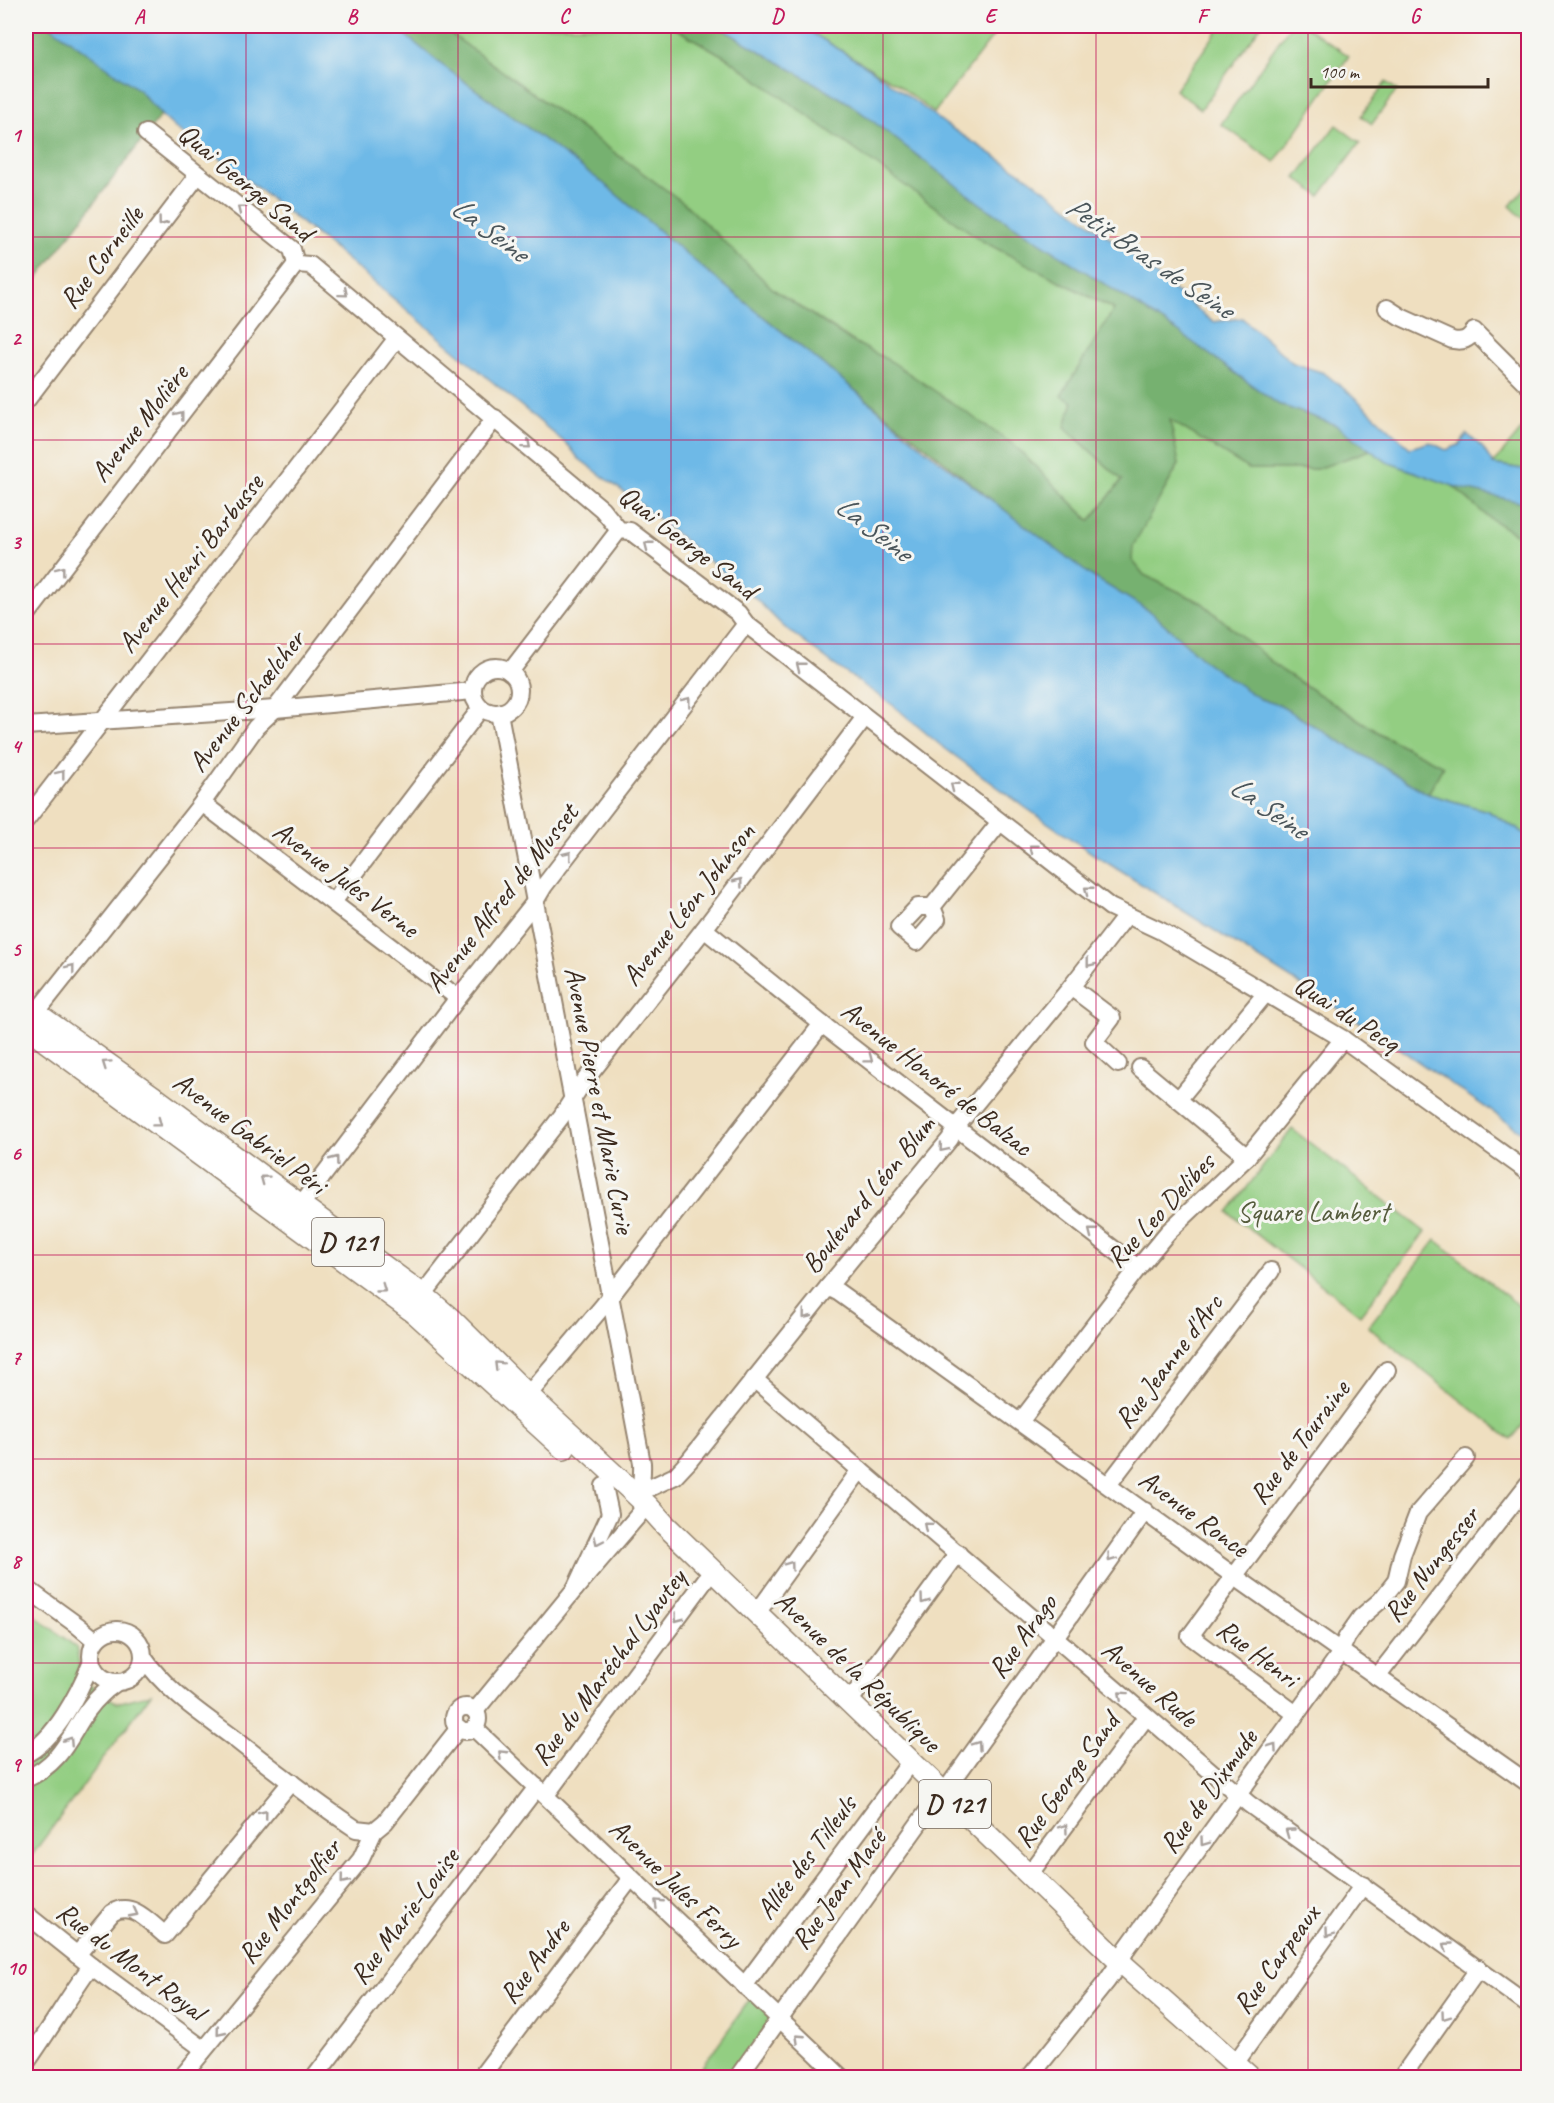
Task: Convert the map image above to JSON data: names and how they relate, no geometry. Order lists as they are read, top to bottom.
{
  "streets": {
    "main road": ["Avenue Gabriel Péri", "D 121", "Avenue de la République"],
    "street": [
      "Quai George Sand",
      "Rue Corneille",
      "Avenue Molière",
      "Avenue Henri Barbusse",
      "Avenue Schœlcher",
      "Avenue Jules Verne",
      "Avenue Alfred de Musset",
      "Avenue Léon Johnson",
      "Quai du Pecq",
      "Avenue Honoré de Balzac",
      "Avenue Pierre et Marie Curie",
      "Boulevard Léon Blum",
      "Rue Leo Delibes",
      "Rue Jeanne d'Arc",
      "Rue de Touraine",
      "Avenue Ronce",
      "Rue Nungesser",
      "Rue Arago",
      "Rue Henri",
      "Rue du Maréchal Lyautey",
      "Avenue Rude",
      "Rue George Sand",
      "Rue de Dixmude",
      "Allée des Tilleuls",
      "Avenue Jules Ferry",
      "Rue Jean Macé",
      "Rue Montgolfier",
      "Rue Marie-Louise",
      "Rue Carpeaux",
      "Rue du Mont Royal",
      "Rue Andre"
    ]
  },
  "crossings": [
    ["Quai George Sand", "Rue Corneille"],
    ["Quai George Sand", "Avenue Molière"],
    ["Quai George Sand", "Avenue Henri Barbusse"],
    ["Quai George Sand", "Avenue Schœlcher"],
    ["Quai George Sand", "Avenue Alfred de Musset"],
    ["Quai George Sand", "Avenue Léon Johnson"],
    ["Quai George Sand", "Quai du Pecq"],
    ["Quai George Sand", "Boulevard Léon Blum"],
    ["Avenue Schœlcher", "Avenue Jules Verne"],
    ["Avenue Schœlcher", "Avenue Gabriel Péri"],
    ["Avenue Jules Verne", "Avenue Alfred de Musset"],
    ["Avenue Alfred de Musset", "Avenue Pierre et Marie Curie"],
    ["Avenue Alfred de Musset", "Avenue Gabriel Péri"],
    ["Avenue Léon Johnson", "Avenue Honoré de Balzac"],
    ["Avenue Léon Johnson", "Avenue Pierre et Marie Curie"],
    ["Avenue Léon Johnson", "Avenue Gabriel Péri"],
    ["Quai du Pecq", "Boulevard Léon Blum"],
    ["Quai du Pecq", "Rue Leo Delibes"],
    ["Avenue Honoré de Balzac", "Boulevard Léon Blum"],
    ["Avenue Honoré de Balzac", "Rue Leo Delibes"],
    ["Avenue Pierre et Marie Curie", "Avenue Gabriel Péri"],
    ["Avenue Pierre et Marie Curie", "Boulevard Léon Blum"],
    ["Avenue Pierre et Marie Curie", "Avenue de la République"],
    ["Avenue Pierre et Marie Curie", "Rue Montgolfier"],
    ["Avenue Gabriel Péri", "Boulevard Léon Blum"],
    ["Avenue Gabriel Péri", "Avenue de la République"],
    ["Avenue Gabriel Péri", "Rue Montgolfier"],
    ["Boulevard Léon Blum", "Avenue Ronce"],
    ["Boulevard Léon Blum", "Avenue de la République"],
    ["Boulevard Léon Blum", "Avenue Rude"],
    ["Boulevard Léon Blum", "Rue Montgolfier"],
    ["Rue Leo Delibes", "Avenue Ronce"],
    ["Rue Jeanne d'Arc", "Avenue Ronce"],
    ["Rue de Touraine", "Avenue Ronce"],
    ["Rue de Touraine", "Rue Henri"],
    ["Avenue Ronce", "Rue Nungesser"],
    ["Avenue Ronce", "Rue Arago"],
    ["Avenue Ronce", "Rue Henri"],
    ["Avenue Ronce", "Rue de Dixmude"],
    ["Rue Arago", "Avenue de la République"],
    ["Rue Arago", "Avenue Rude"],
    ["Rue Arago", "Rue Jean Macé"],
    ["Rue Henri", "Rue de Dixmude"],
    ["Rue du Maréchal Lyautey", "Avenue de la République"],
    ["Rue du Maréchal Lyautey", "Avenue Jules Ferry"],
    ["Rue du Maréchal Lyautey", "Rue Marie-Louise"],
    ["Avenue de la République", "Rue George Sand"],
    ["Avenue de la République", "Rue de Dixmude"],
    ["Avenue de la République", "Allée des Tilleuls"],
    ["Avenue de la République", "Rue Jean Macé"],
    ["Avenue de la République", "Rue Montgolfier"],
    ["Avenue de la République", "Rue Carpeaux"],
    ["Avenue Rude", "Rue George Sand"],
    ["Avenue Rude", "Rue de Dixmude"],
    ["Avenue Rude", "Rue Carpeaux"],
    ["Allée des Tilleuls", "Avenue Jules Ferry"],
    ["Avenue Jules Ferry", "Rue Jean Macé"],
    ["Avenue Jules Ferry", "Rue Montgolfier"],
    ["Avenue Jules Ferry", "Rue Marie-Louise"],
    ["Avenue Jules Ferry", "Rue Andre"],
    ["Rue Montgolfier", "Rue du Mont Royal"]
  ],
  "one_way": [
    "Rue Corneille",
    "Avenue Molière",
    "Avenue Schœlcher",
    "Avenue Alfred de Musset",
    "Avenue Léon Johnson",
    "Boulevard Léon Blum",
    "Rue du Maréchal Lyautey",
    "Avenue Rude",
    "Rue George Sand",
    "Avenue Jules Ferry",
    "Rue Montgolfier"
  ],
  "water": ["La Seine", "Petit Bras de Seine"],
  "parks": ["Square Lambert"],
  "scale_bar": "100 m",
  "grid": {
    "columns": [
      "A",
      "B",
      "C",
      "D",
      "E",
      "F",
      "G"
    ],
    "rows": [
      "1",
      "2",
      "3",
      "4",
      "5",
      "6",
      "7",
      "8",
      "9",
      "10"
    ]
  }
}
